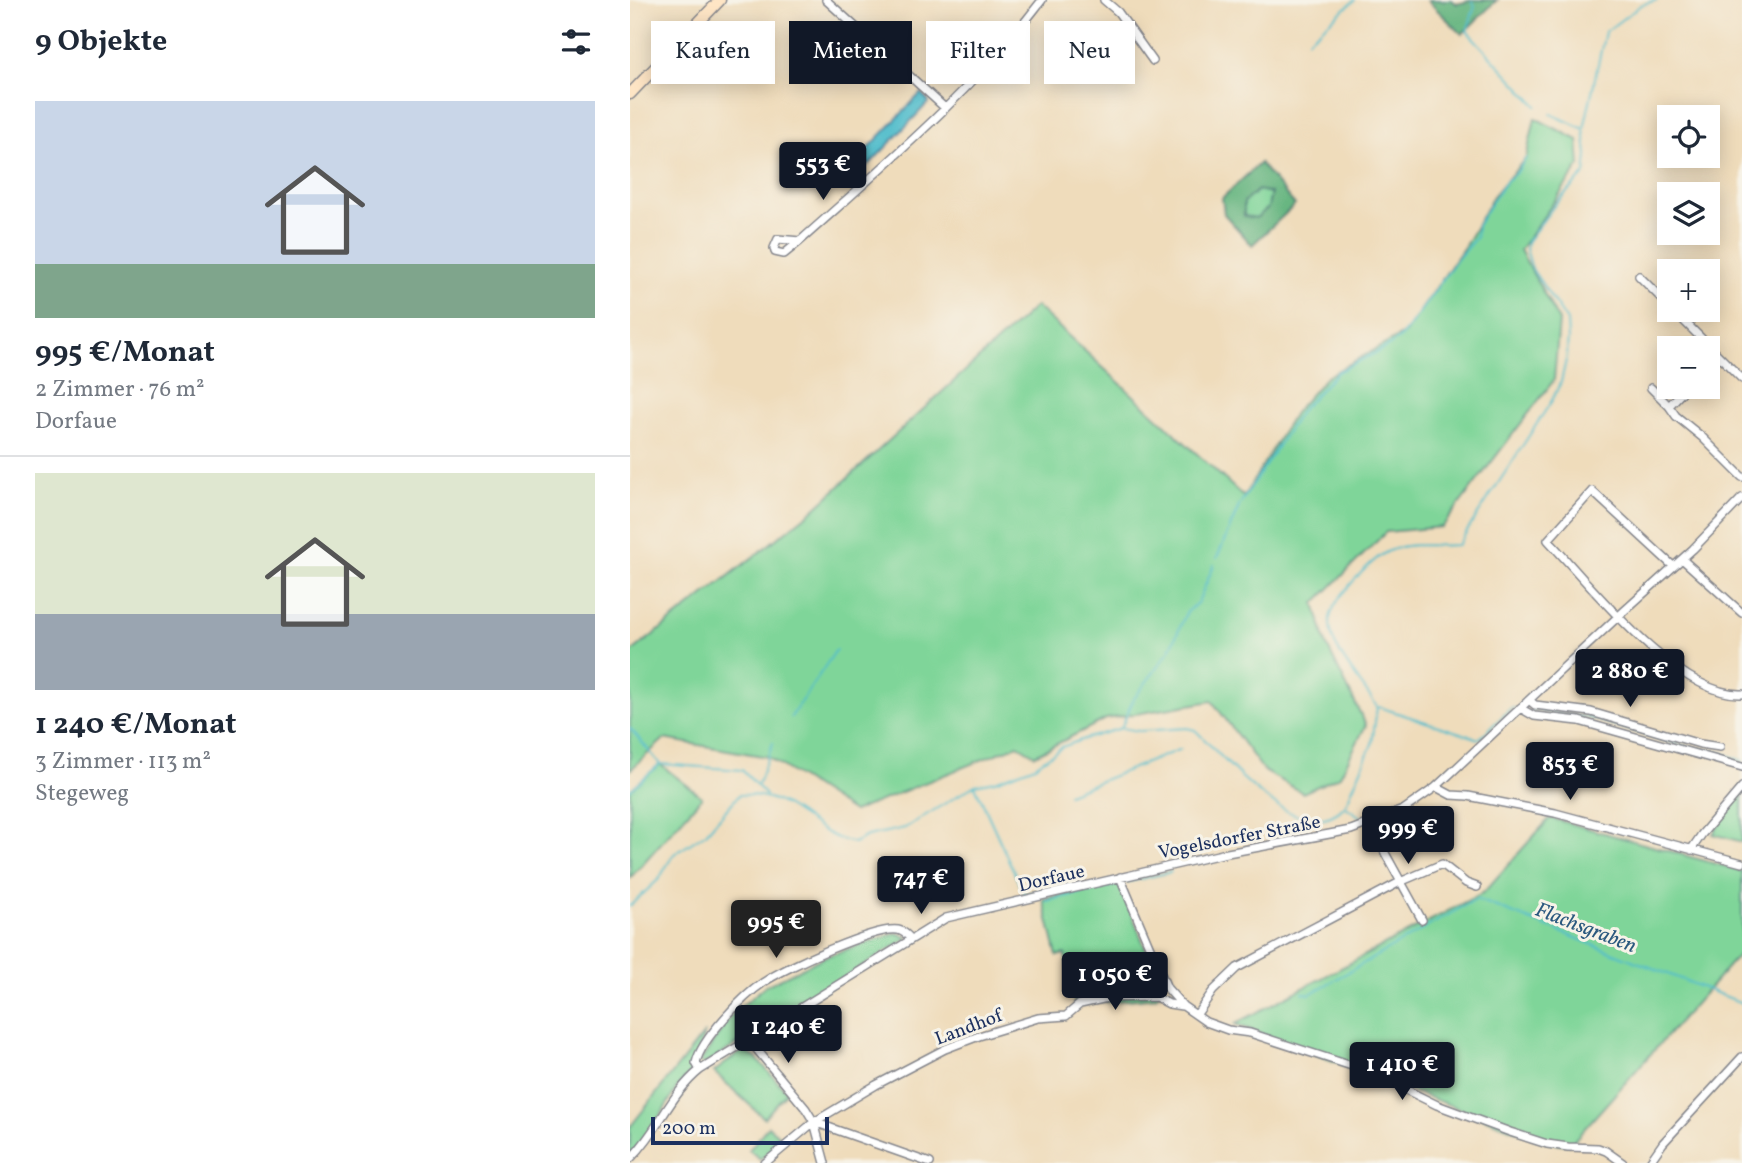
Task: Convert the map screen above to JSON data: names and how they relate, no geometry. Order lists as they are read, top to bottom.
{
  "streets": {
    "street": ["Vogelsdorfer Straße", "Dorfaue", "Landhof"]
  },
  "crossings": [
    ["Vogelsdorfer Straße", "Dorfaue"]
  ],
  "water": ["Flachsgraben"],
  "scale_bar": "200 m",
  "page": {
    "heading": "9 Objekte",
    "chip": [
      "Kaufen",
      "Mieten",
      "Filter",
      "Neu"
    ],
    "list": [
      {
        "name": "995 €/Monat",
        "note": "2 Zimmer · 76 m² · Dorfaue"
      },
      {
        "name": "1 240 €/Monat",
        "note": "3 Zimmer · 113 m² · Stegeweg"
      }
    ],
    "map_buttons": ["+", "−"],
    "price": [
      "553 €",
      "2 880 €",
      "853 €",
      "999 €",
      "747 €",
      "995 €",
      "1 050 €",
      "1 240 €",
      "1 410 €"
    ],
    "scale": "200 m"
  }
}
